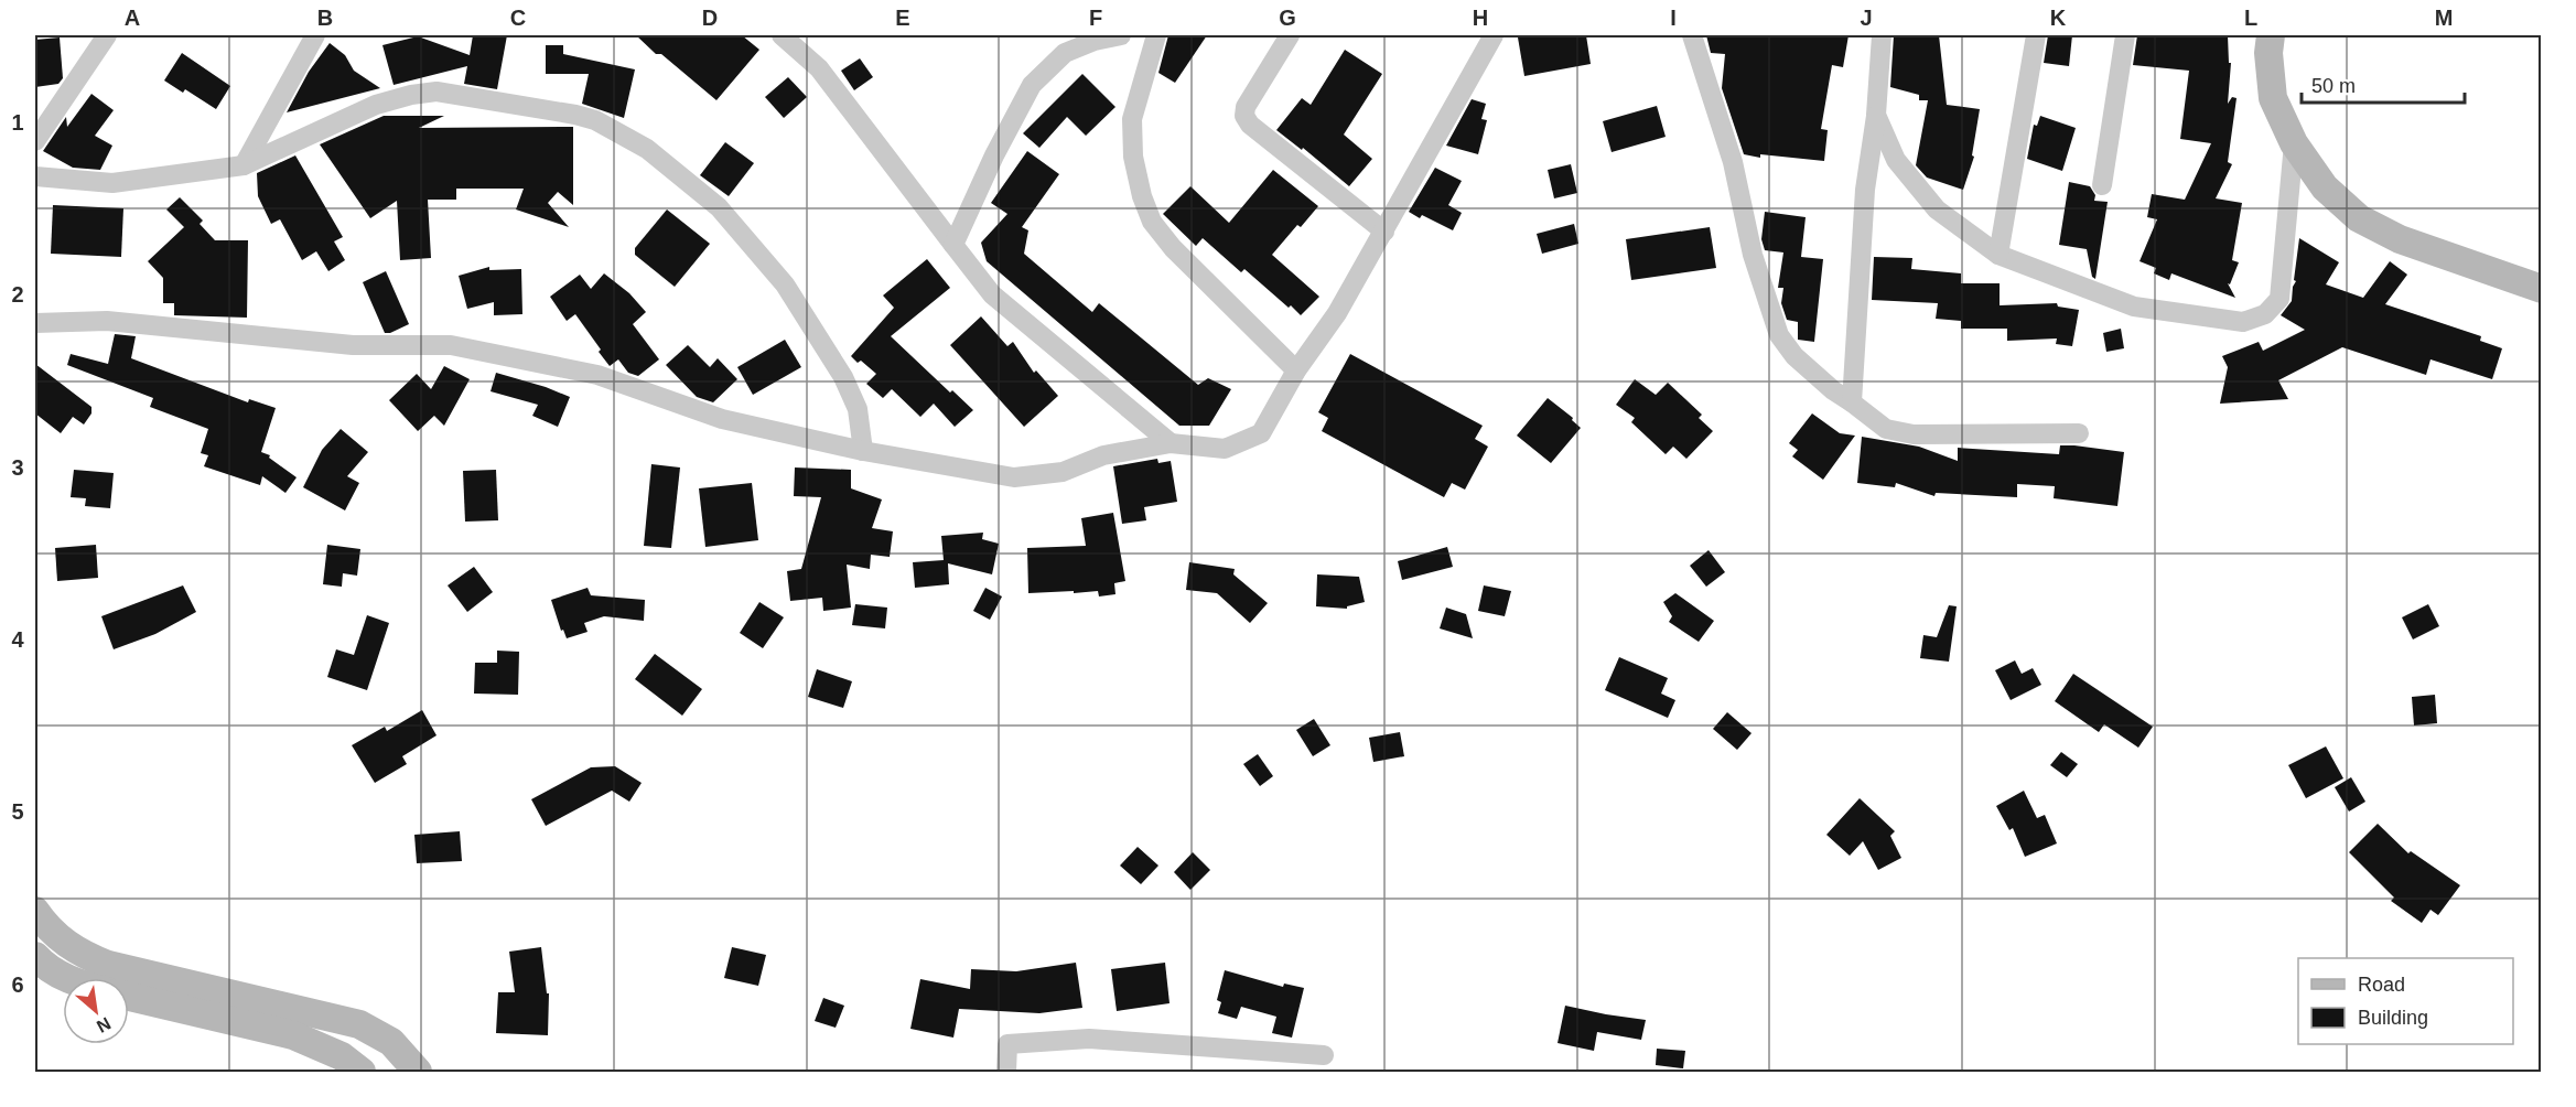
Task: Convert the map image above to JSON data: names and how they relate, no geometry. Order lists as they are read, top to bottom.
{
  "legend": ["Road", "Building"],
  "scale_bar": "50 m",
  "north": "bottom right",
  "grid": {
    "columns": [
      "A",
      "B",
      "C",
      "D",
      "E",
      "F",
      "G",
      "H",
      "I",
      "J",
      "K",
      "L",
      "M"
    ],
    "rows": [
      "1",
      "2",
      "3",
      "4",
      "5",
      "6"
    ]
  }
}
